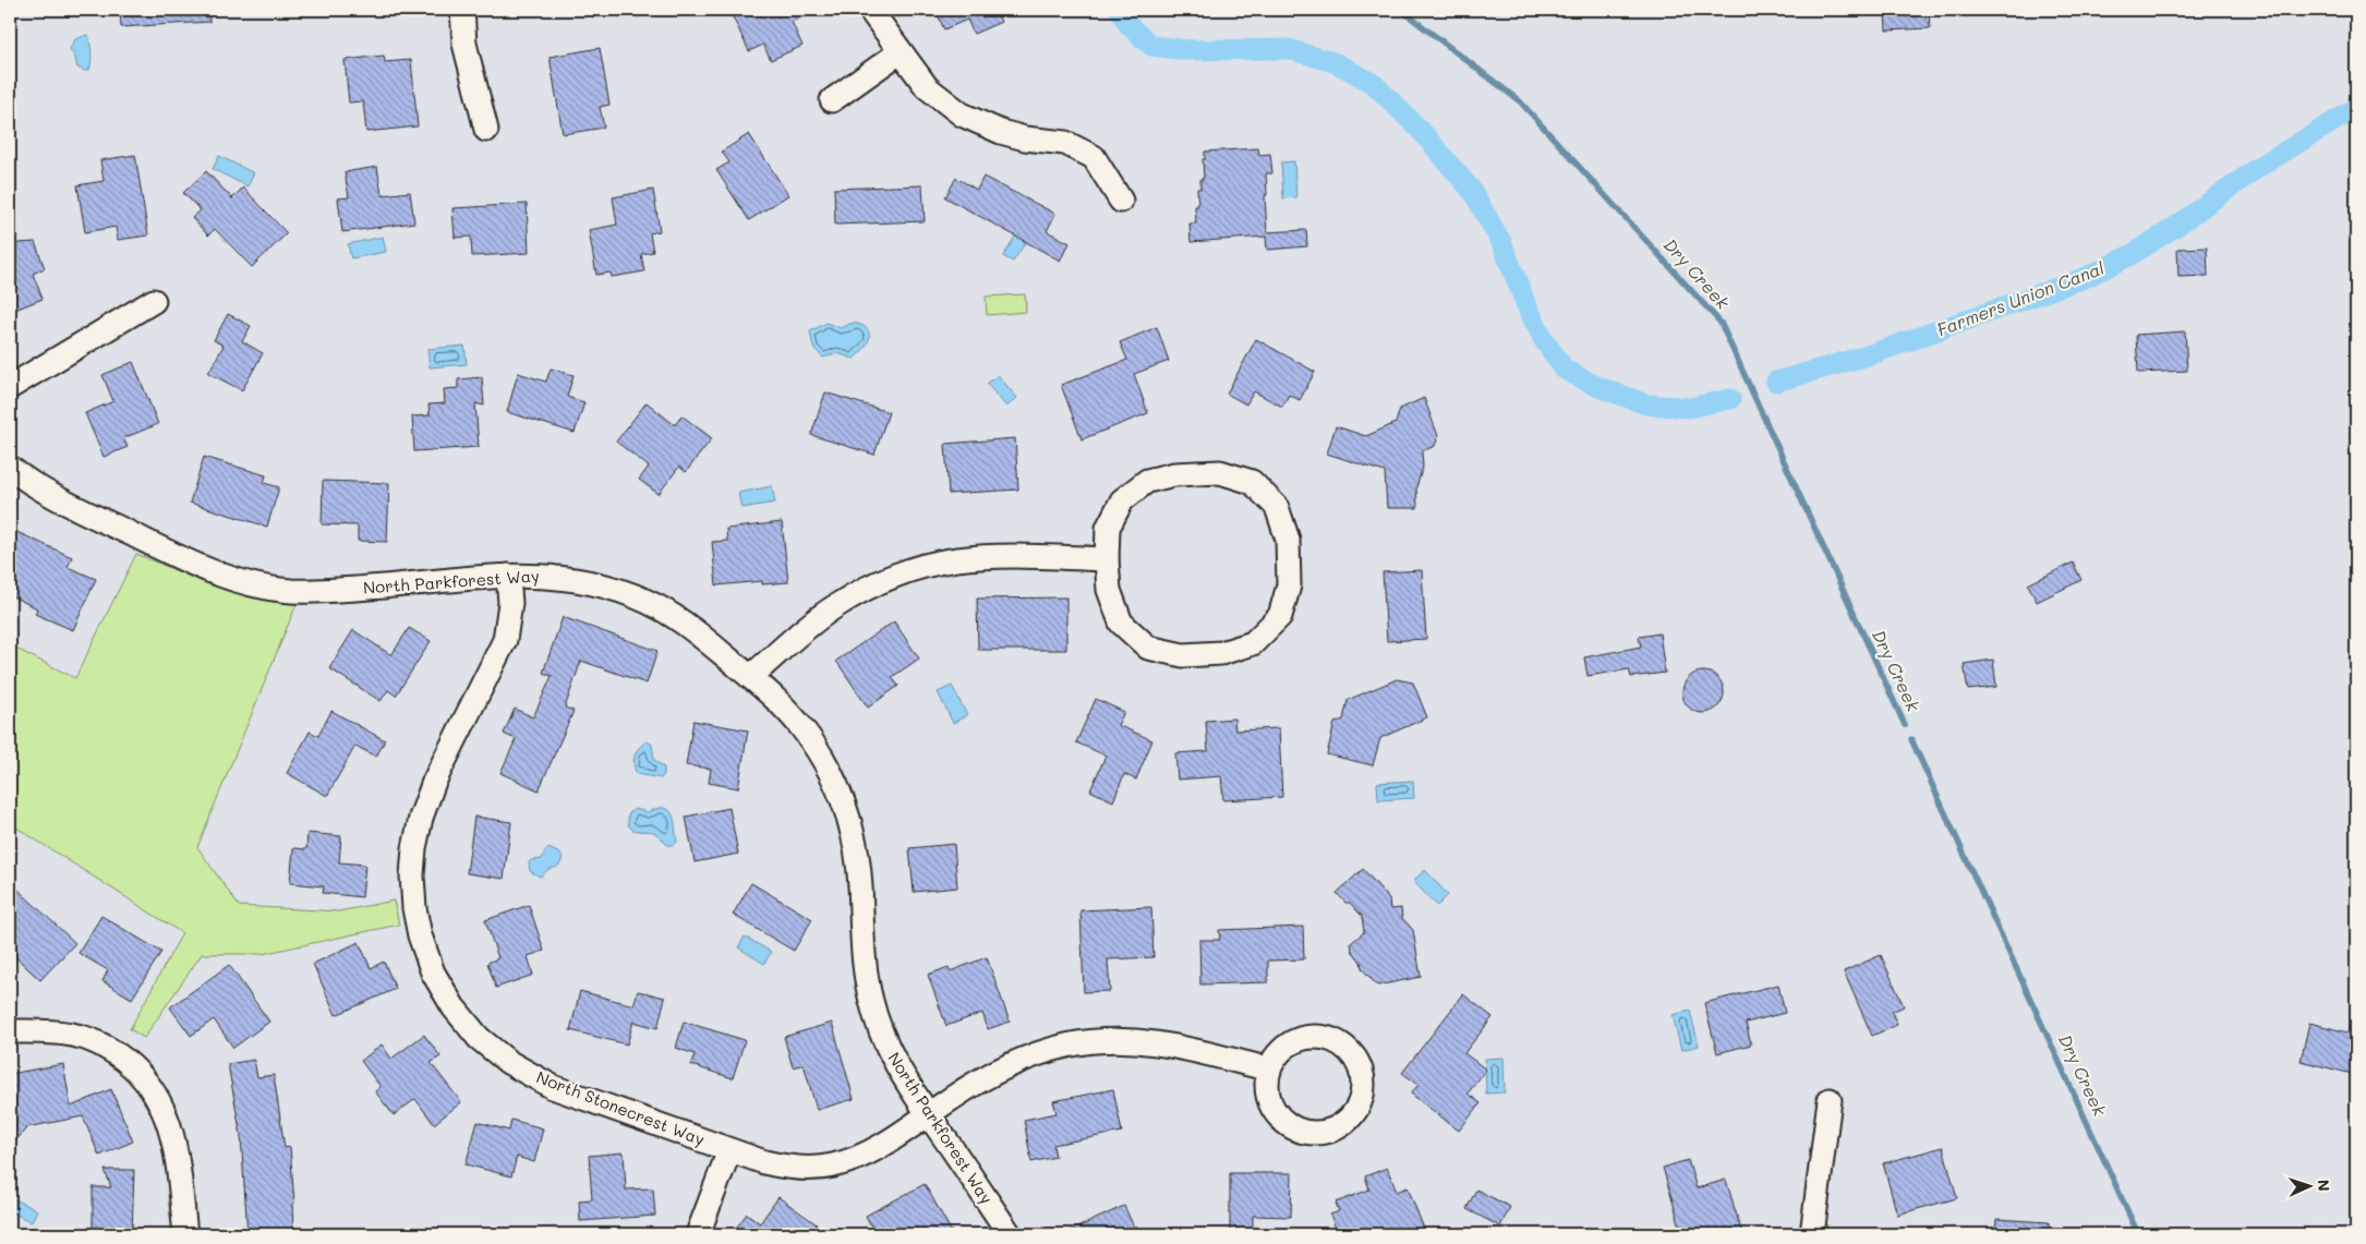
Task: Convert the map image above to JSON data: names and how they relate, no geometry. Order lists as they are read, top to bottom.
{
  "streets": {
    "street": ["North Parkforest Way", "North Stonecrest Way"]
  },
  "crossings": [
    ["North Parkforest Way", "North Stonecrest Way"]
  ],
  "water": ["Dry Creek", "Farmers Union Canal"],
  "north": "right"
}
